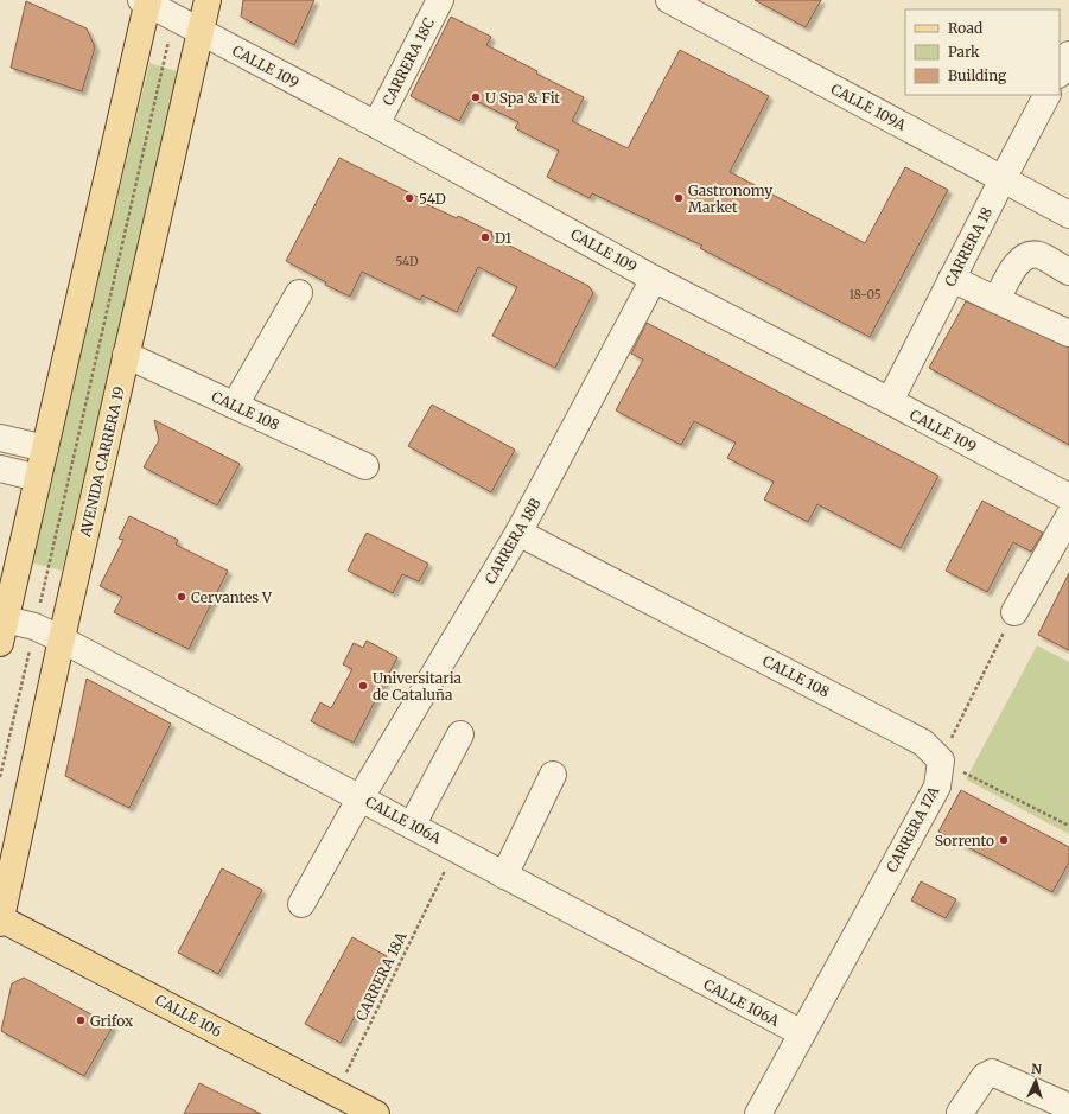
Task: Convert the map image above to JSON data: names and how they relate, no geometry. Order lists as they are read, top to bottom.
{
  "streets": {
    "main road": ["AVENIDA CARRERA 19", "CALLE 106"],
    "street": [
      "CARRERA 18C",
      "CALLE 109",
      "CALLE 109A",
      "CARRERA 18",
      "CALLE 108",
      "CARRERA 18B",
      "CALLE 106A",
      "CARRERA 17A"
    ],
    "path": ["CARRERA 18A"]
  },
  "crossings": [
    ["CARRERA 18C", "CALLE 109"],
    ["CALLE 109", "CARRERA 18"],
    ["CALLE 109", "AVENIDA CARRERA 19"],
    ["CALLE 109", "CARRERA 18B"],
    ["CALLE 109A", "CARRERA 18"],
    ["CALLE 108", "AVENIDA CARRERA 19"],
    ["CALLE 108", "CARRERA 18B"],
    ["CALLE 108", "CARRERA 17A"],
    ["AVENIDA CARRERA 19", "CALLE 106A"],
    ["AVENIDA CARRERA 19", "CALLE 106"],
    ["CARRERA 18B", "CALLE 106A"],
    ["CALLE 106A", "CARRERA 17A"],
    ["CALLE 106A", "CARRERA 18A"],
    ["CARRERA 18A", "CALLE 106"]
  ],
  "places": [
    "U Spa & Fit",
    "54D",
    "Gastronomy Market",
    "D1",
    "Cervantes V",
    "Universitaria de Cataluña",
    "Sorrento",
    "Grifox"
  ],
  "house_numbers": ["54D", "18-05"],
  "legend": ["Road", "Park", "Building"],
  "north": "top"
}
